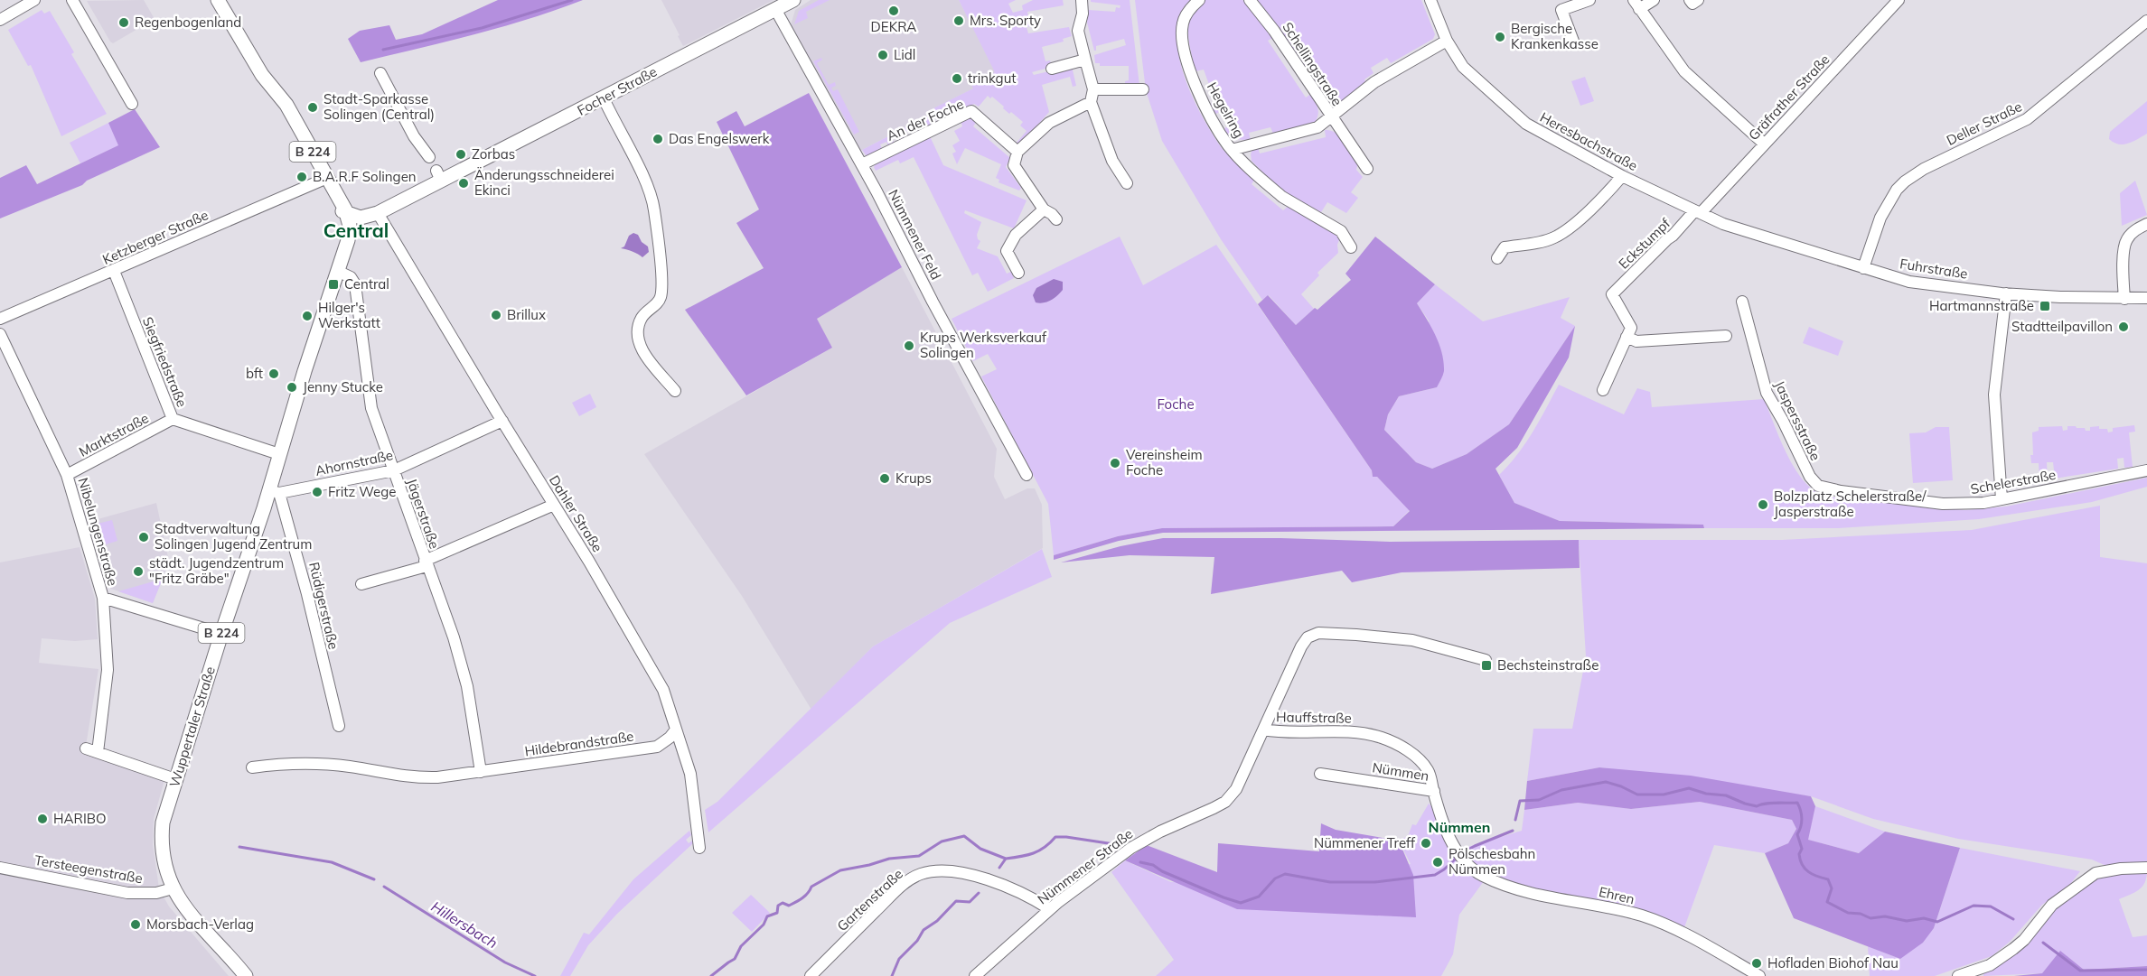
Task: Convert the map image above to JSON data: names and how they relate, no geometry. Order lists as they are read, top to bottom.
{
  "streets": {
    "main road": ["Focher Straße", "B 224", "Wuppertaler Straße"],
    "street": [
      "Schellingstraße",
      "Gräfrather Straße",
      "Hegelring",
      "An der Foche",
      "Deller Straße",
      "Heresbachstraße",
      "Nümmener Feld",
      "Ketzberger Straße",
      "Eckstumpf",
      "Fuhrstraße",
      "Siegfriedstraße",
      "Jaspersstraße",
      "Marktstraße",
      "Ahornstraße",
      "Schelerstraße",
      "Jägerstraße",
      "Dahler Straße",
      "Nibelungenstraße",
      "Rüdigerstraße",
      "Hauffstraße",
      "Hildebrandstraße",
      "Nümmen",
      "Nümmener Straße",
      "Tersteegenstraße",
      "Ehren",
      "Gartenstraße"
    ]
  },
  "crossings": [
    ["Focher Straße", "B 224"],
    ["Focher Straße", "Nümmener Feld"],
    ["Focher Straße", "Dahler Straße"],
    ["Focher Straße", "Wuppertaler Straße"],
    ["Gräfrather Straße", "Heresbachstraße"],
    ["Gräfrather Straße", "Eckstumpf"],
    ["Gräfrather Straße", "Fuhrstraße"],
    ["An der Foche", "Nümmener Feld"],
    ["Deller Straße", "Fuhrstraße"],
    ["Heresbachstraße", "Eckstumpf"],
    ["Heresbachstraße", "Fuhrstraße"],
    ["B 224", "Ketzberger Straße"],
    ["B 224", "Wuppertaler Straße"],
    ["Ketzberger Straße", "Siegfriedstraße"],
    ["Eckstumpf", "Fuhrstraße"],
    ["Siegfriedstraße", "Marktstraße"],
    ["Siegfriedstraße", "Wuppertaler Straße"],
    ["Jaspersstraße", "Schelerstraße"],
    ["Marktstraße", "Nibelungenstraße"],
    ["Ahornstraße", "Jägerstraße"],
    ["Ahornstraße", "Dahler Straße"],
    ["Ahornstraße", "Rüdigerstraße"],
    ["Ahornstraße", "Wuppertaler Straße"],
    ["Jägerstraße", "Wuppertaler Straße"],
    ["Jägerstraße", "Hildebrandstraße"],
    ["Dahler Straße", "Hildebrandstraße"],
    ["Rüdigerstraße", "Wuppertaler Straße"],
    ["Hauffstraße", "Nümmen"],
    ["Hauffstraße", "Nümmener Straße"],
    ["Wuppertaler Straße", "Tersteegenstraße"],
    ["Nümmen", "Ehren"],
    ["Nümmener Straße", "Gartenstraße"]
  ],
  "districts": ["Central", "Nümmen"],
  "water": ["Hillersbach"],
  "parks": ["Foche"],
  "places": {
    "other": [
      "DEKRA",
      "Mrs. Sporty",
      "Regenbogenland",
      "Bergische Krankenkasse",
      "Lidl",
      "trinkgut",
      "Stadt-Sparkasse Solingen (Central)",
      "Das Engelswerk",
      "Zorbas",
      "B.A.R.F Solingen",
      "Änderungsschneiderei Ekinci",
      "Brillux",
      "Hilger's Werkstatt",
      "Stadtteilpavillon",
      "Krups Werksverkauf Solingen",
      "bft",
      "Jenny Stucke",
      "Vereinsheim Foche",
      "Krups",
      "Fritz Wege",
      "Bolzplatz Schelerstraße/ Jasperstraße",
      "Stadtverwaltung Solingen Jugend Zentrum",
      "städt. Jugendzentrum \"Fritz Gräbe\"",
      "HARIBO",
      "Nümmener Treff",
      "Pölschesbahn Nümmen",
      "Morsbach-Verlag",
      "Hofladen Biohof Nau"
    ],
    "transit": ["Central", "Hartmannstraße", "Bechsteinstraße"]
  }
}
